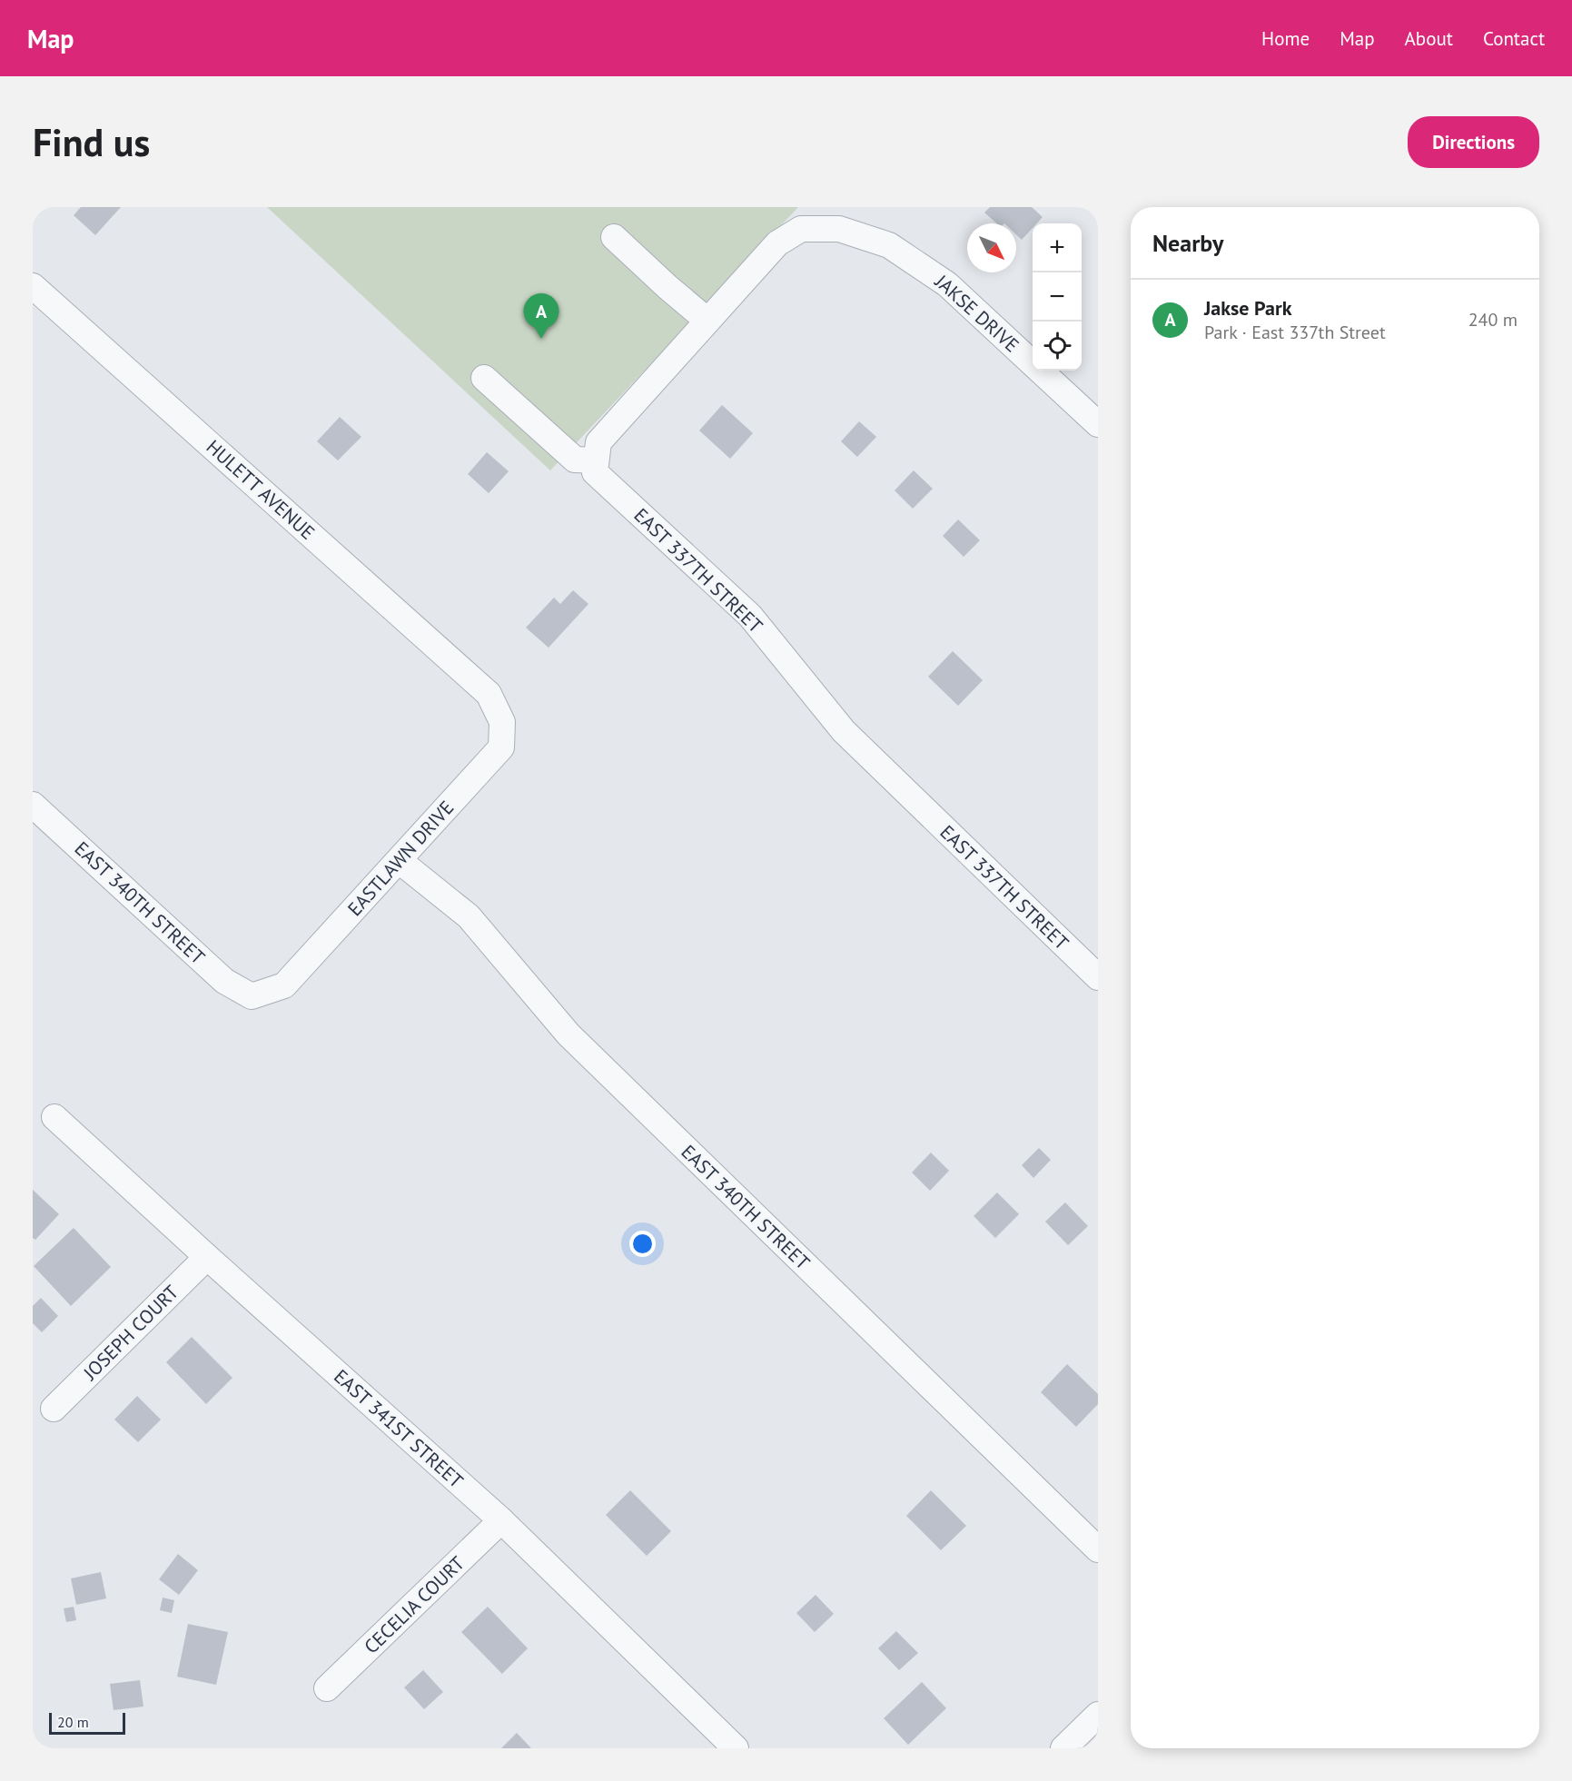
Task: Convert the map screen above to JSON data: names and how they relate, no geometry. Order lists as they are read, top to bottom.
{
  "streets": {
    "street": [
      "JAKSE DRIVE",
      "HULETT AVENUE",
      "EAST 337TH STREET",
      "EASTLAWN DRIVE",
      "EAST 340TH STREET",
      "JOSEPH COURT",
      "EAST 341ST STREET",
      "CECELIA COURT"
    ]
  },
  "crossings": [
    ["HULETT AVENUE", "EASTLAWN DRIVE"],
    ["EASTLAWN DRIVE", "EAST 340TH STREET"],
    ["JOSEPH COURT", "EAST 341ST STREET"],
    ["EAST 341ST STREET", "CECELIA COURT"]
  ],
  "scale_bar": "20 m",
  "north": "bottom right",
  "page": {
    "header": "Map",
    "nav": [
      "Home",
      "Map",
      "About",
      "Contact"
    ],
    "buttons": "Directions",
    "title": "Find us",
    "heading": "Nearby",
    "map_buttons": ["+", "−"],
    "list": [
      {
        "mark": "A",
        "name": "Jakse Park",
        "note": "Park · East 337th Street",
        "value": "240 m"
      }
    ],
    "pins": "A",
    "scale": "20 m"
  }
}
